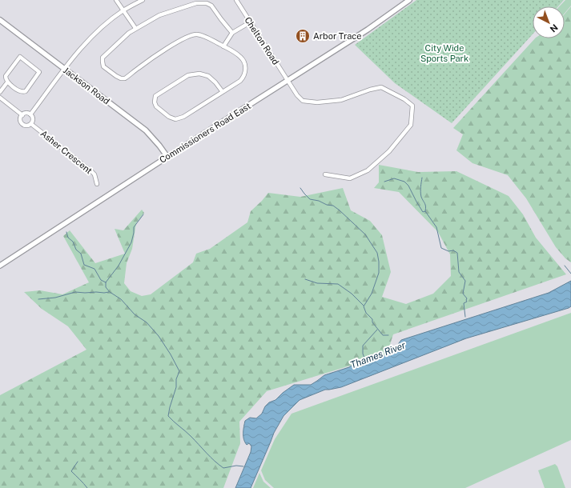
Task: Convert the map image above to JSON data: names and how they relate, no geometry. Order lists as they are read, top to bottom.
{
  "streets": {
    "main road": ["Jackson Road", "Commissioners Road East"],
    "street": ["Chelton Road", "Asher Crescent"]
  },
  "crossings": [
    ["Chelton Road", "Commissioners Road East"],
    ["Jackson Road", "Commissioners Road East"]
  ],
  "water": ["Thames River"],
  "parks": ["City Wide Sports Park"],
  "places": {
    "building": ["Arbor Trace"]
  },
  "north": "bottom right"
}
